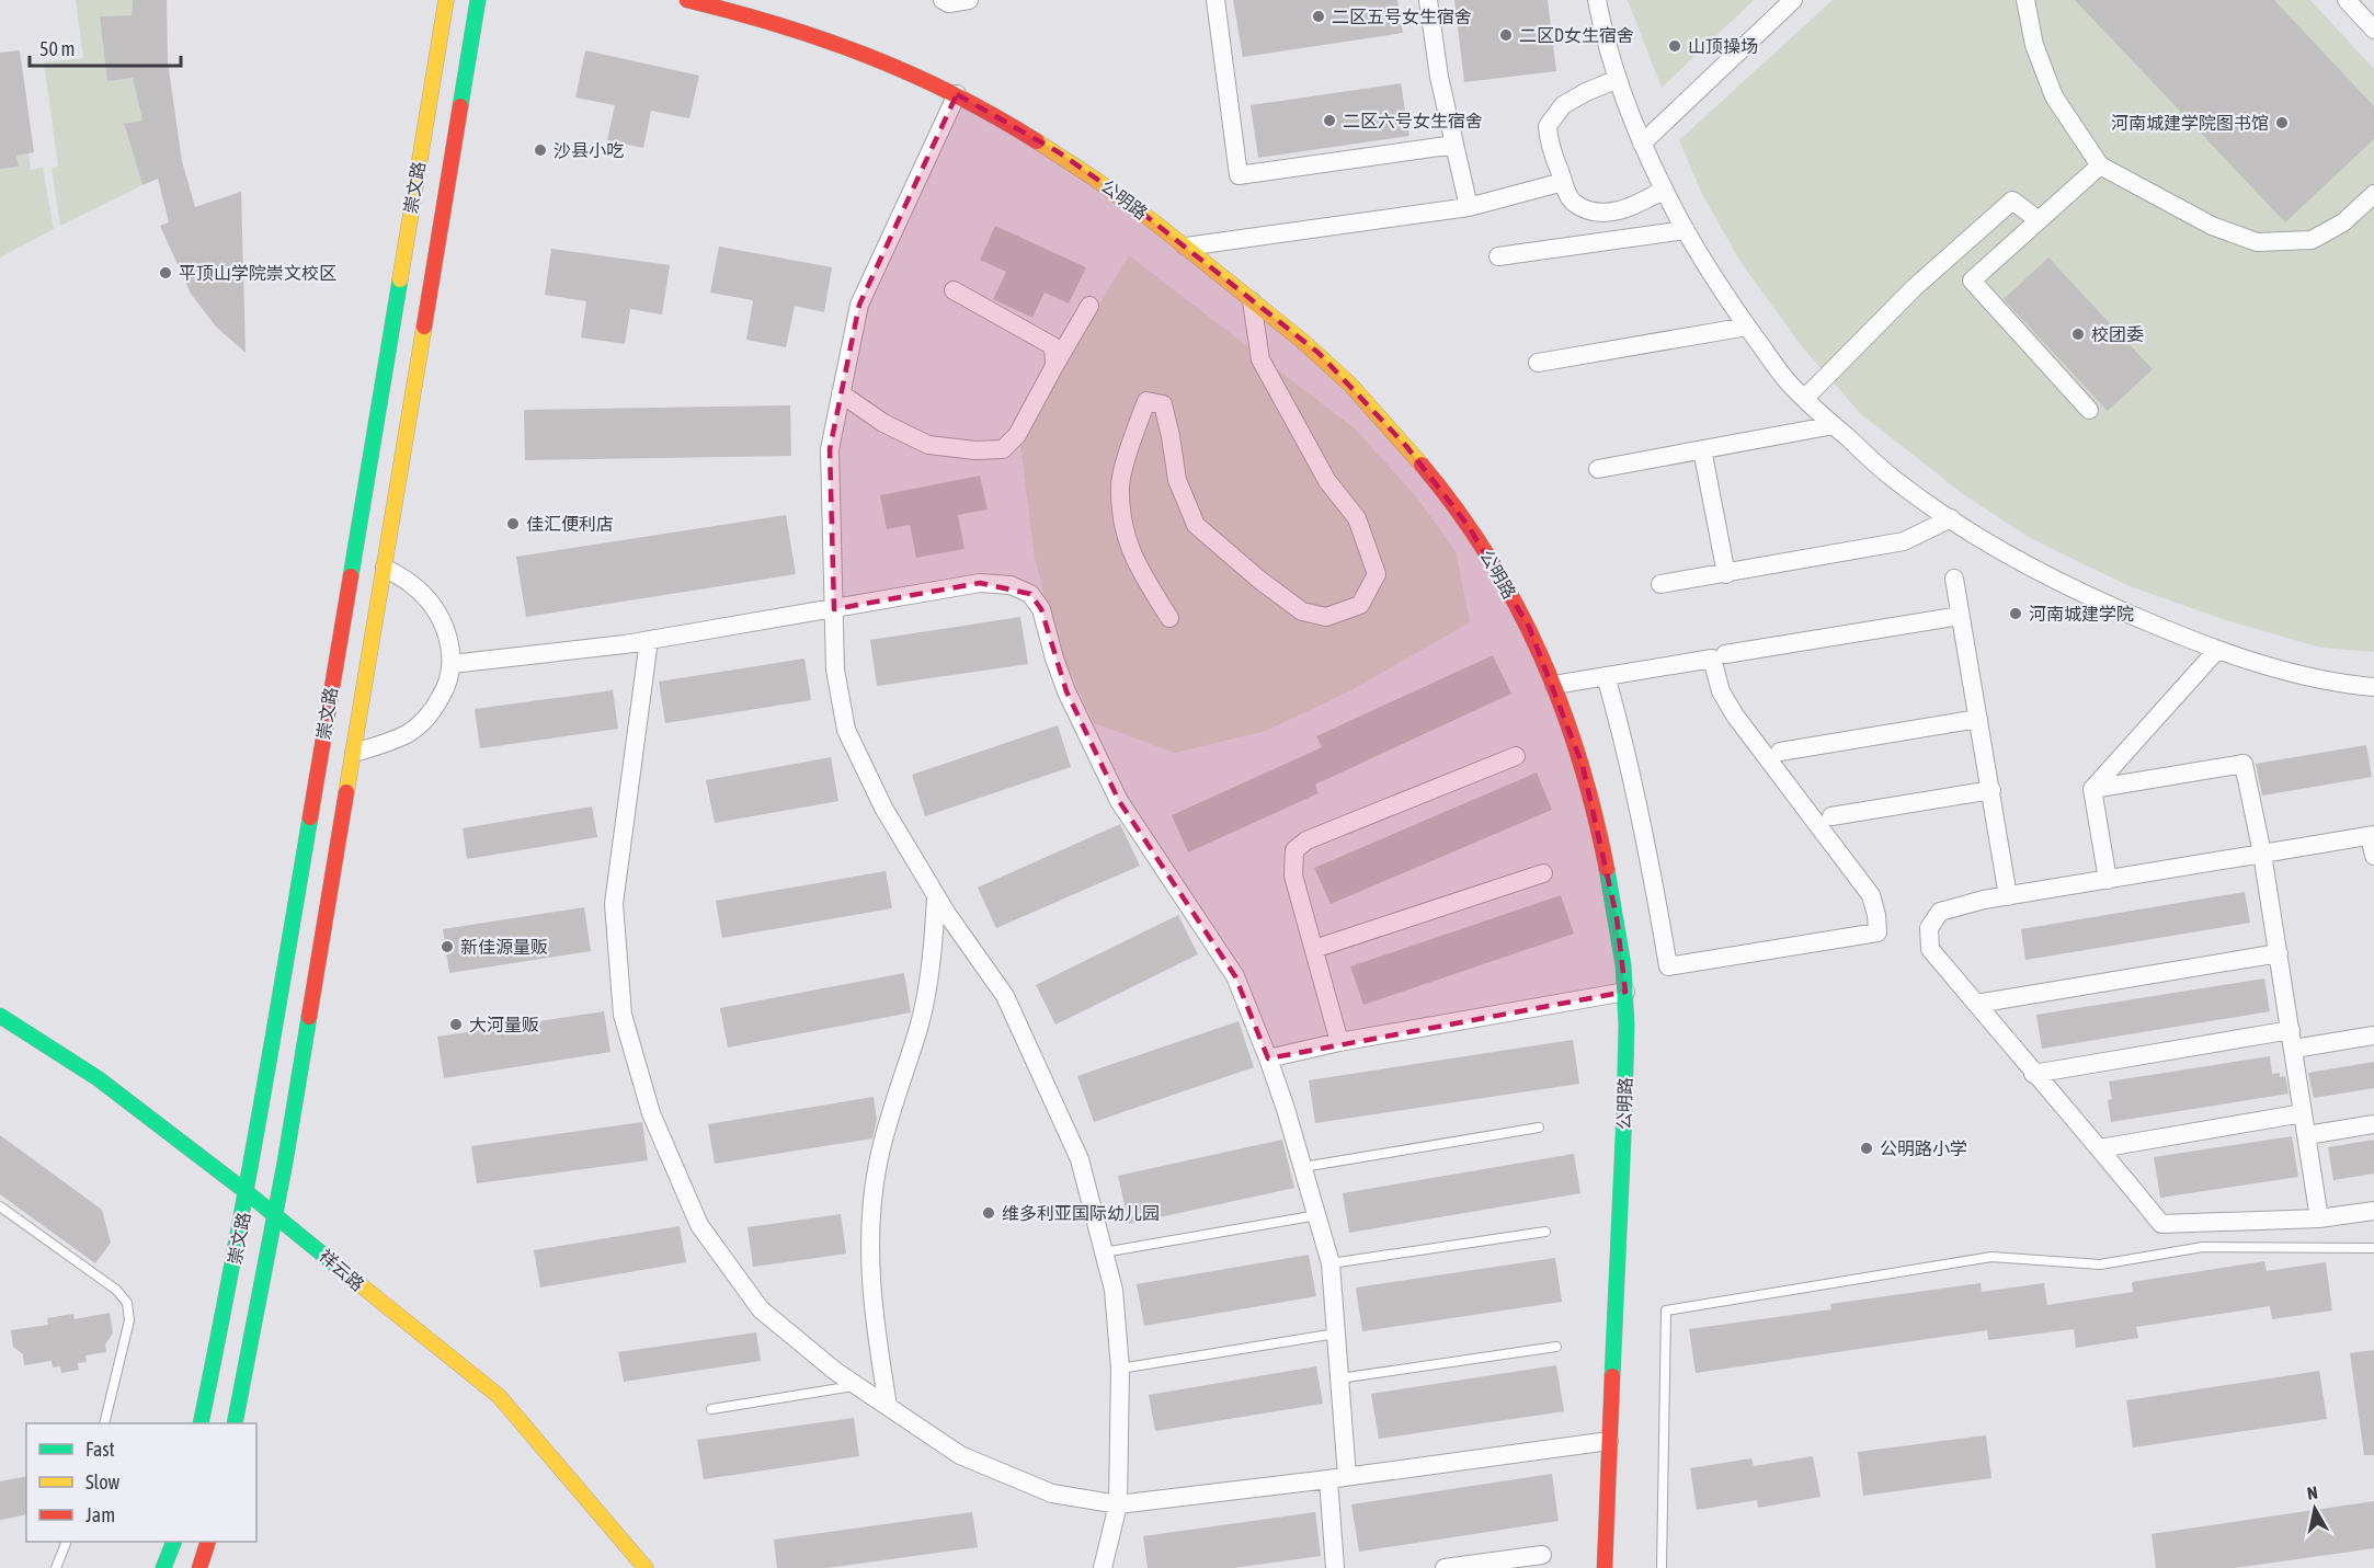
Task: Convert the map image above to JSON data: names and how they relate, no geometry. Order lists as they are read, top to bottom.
{
  "streets": {
    "main road": ["崇文路", "公明路", "祥云路"]
  },
  "crossings": [
    ["崇文路", "祥云路"]
  ],
  "places": [
    "二区五号女生宿舍",
    "二区D女生宿舍",
    "山顶操场",
    "二区六号女生宿舍",
    "河南城建学院图书馆",
    "沙县小吃",
    "平顶山学院崇文校区",
    "校团委",
    "佳汇便利店",
    "河南城建学院",
    "新佳源量贩",
    "大河量贩",
    "公明路小学",
    "维多利亚国际幼儿园"
  ],
  "legend": ["Fast", "Slow", "Jam"],
  "scale_bar": "50 m",
  "north": "top"
}
